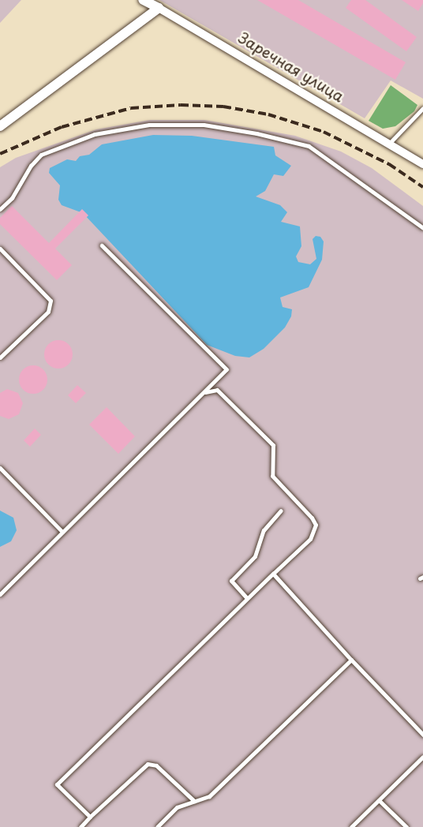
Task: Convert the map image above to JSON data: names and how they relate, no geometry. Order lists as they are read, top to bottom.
{
  "streets": {
    "street": ["Заречная улица"]
  }
}
